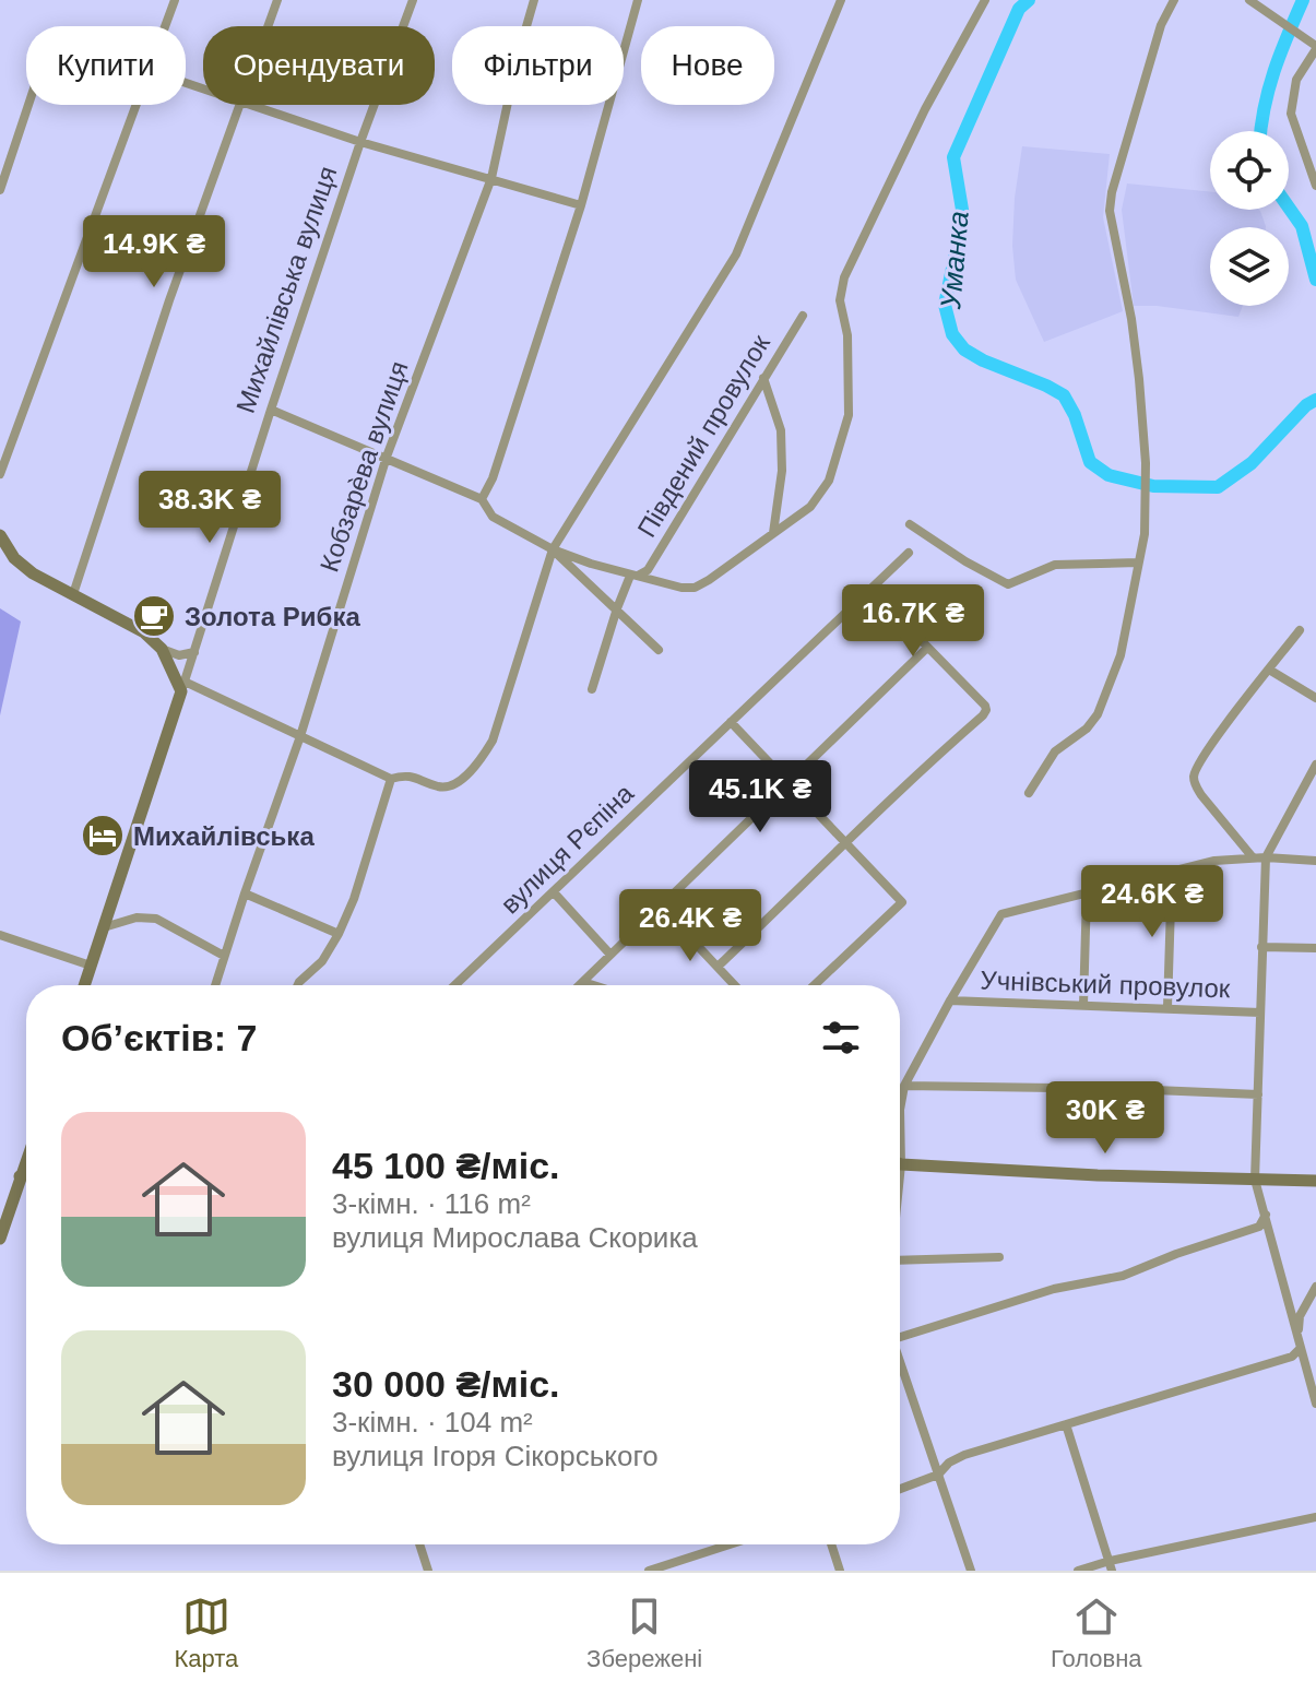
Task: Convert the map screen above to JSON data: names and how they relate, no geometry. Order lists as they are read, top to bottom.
{
  "streets": {
    "main road": ["Михайлівська вулиця"],
    "street": [
      "Південий провулок",
      "Кобзарèва вулиця",
      "вулиця Рєпіна",
      "Учнівський провулок"
    ]
  },
  "water": ["Уманка"],
  "places": {
    "cafe": ["Золота Рибка"],
    "hotel": ["Михайлівська"]
  },
  "page": {
    "chip": [
      "Купити",
      "Орендувати",
      "Фільтри",
      "Нове"
    ],
    "price": [
      "14.9K ₴",
      "38.3K ₴",
      "16.7K ₴",
      "45.1K ₴",
      "24.6K ₴",
      "26.4K ₴",
      "30K ₴"
    ],
    "heading": "Об’єктів: 7",
    "list": [
      {
        "name": "45 100 ₴/міс.",
        "note": "3-кімн. · 116 m² · вулиця Мирослава Скорика"
      },
      {
        "name": "30 000 ₴/міс.",
        "note": "3-кімн. · 104 m² · вулиця Ігоря Сікорського"
      }
    ],
    "tabs": ["Карта", "Збережені", "Головна"]
  }
}
